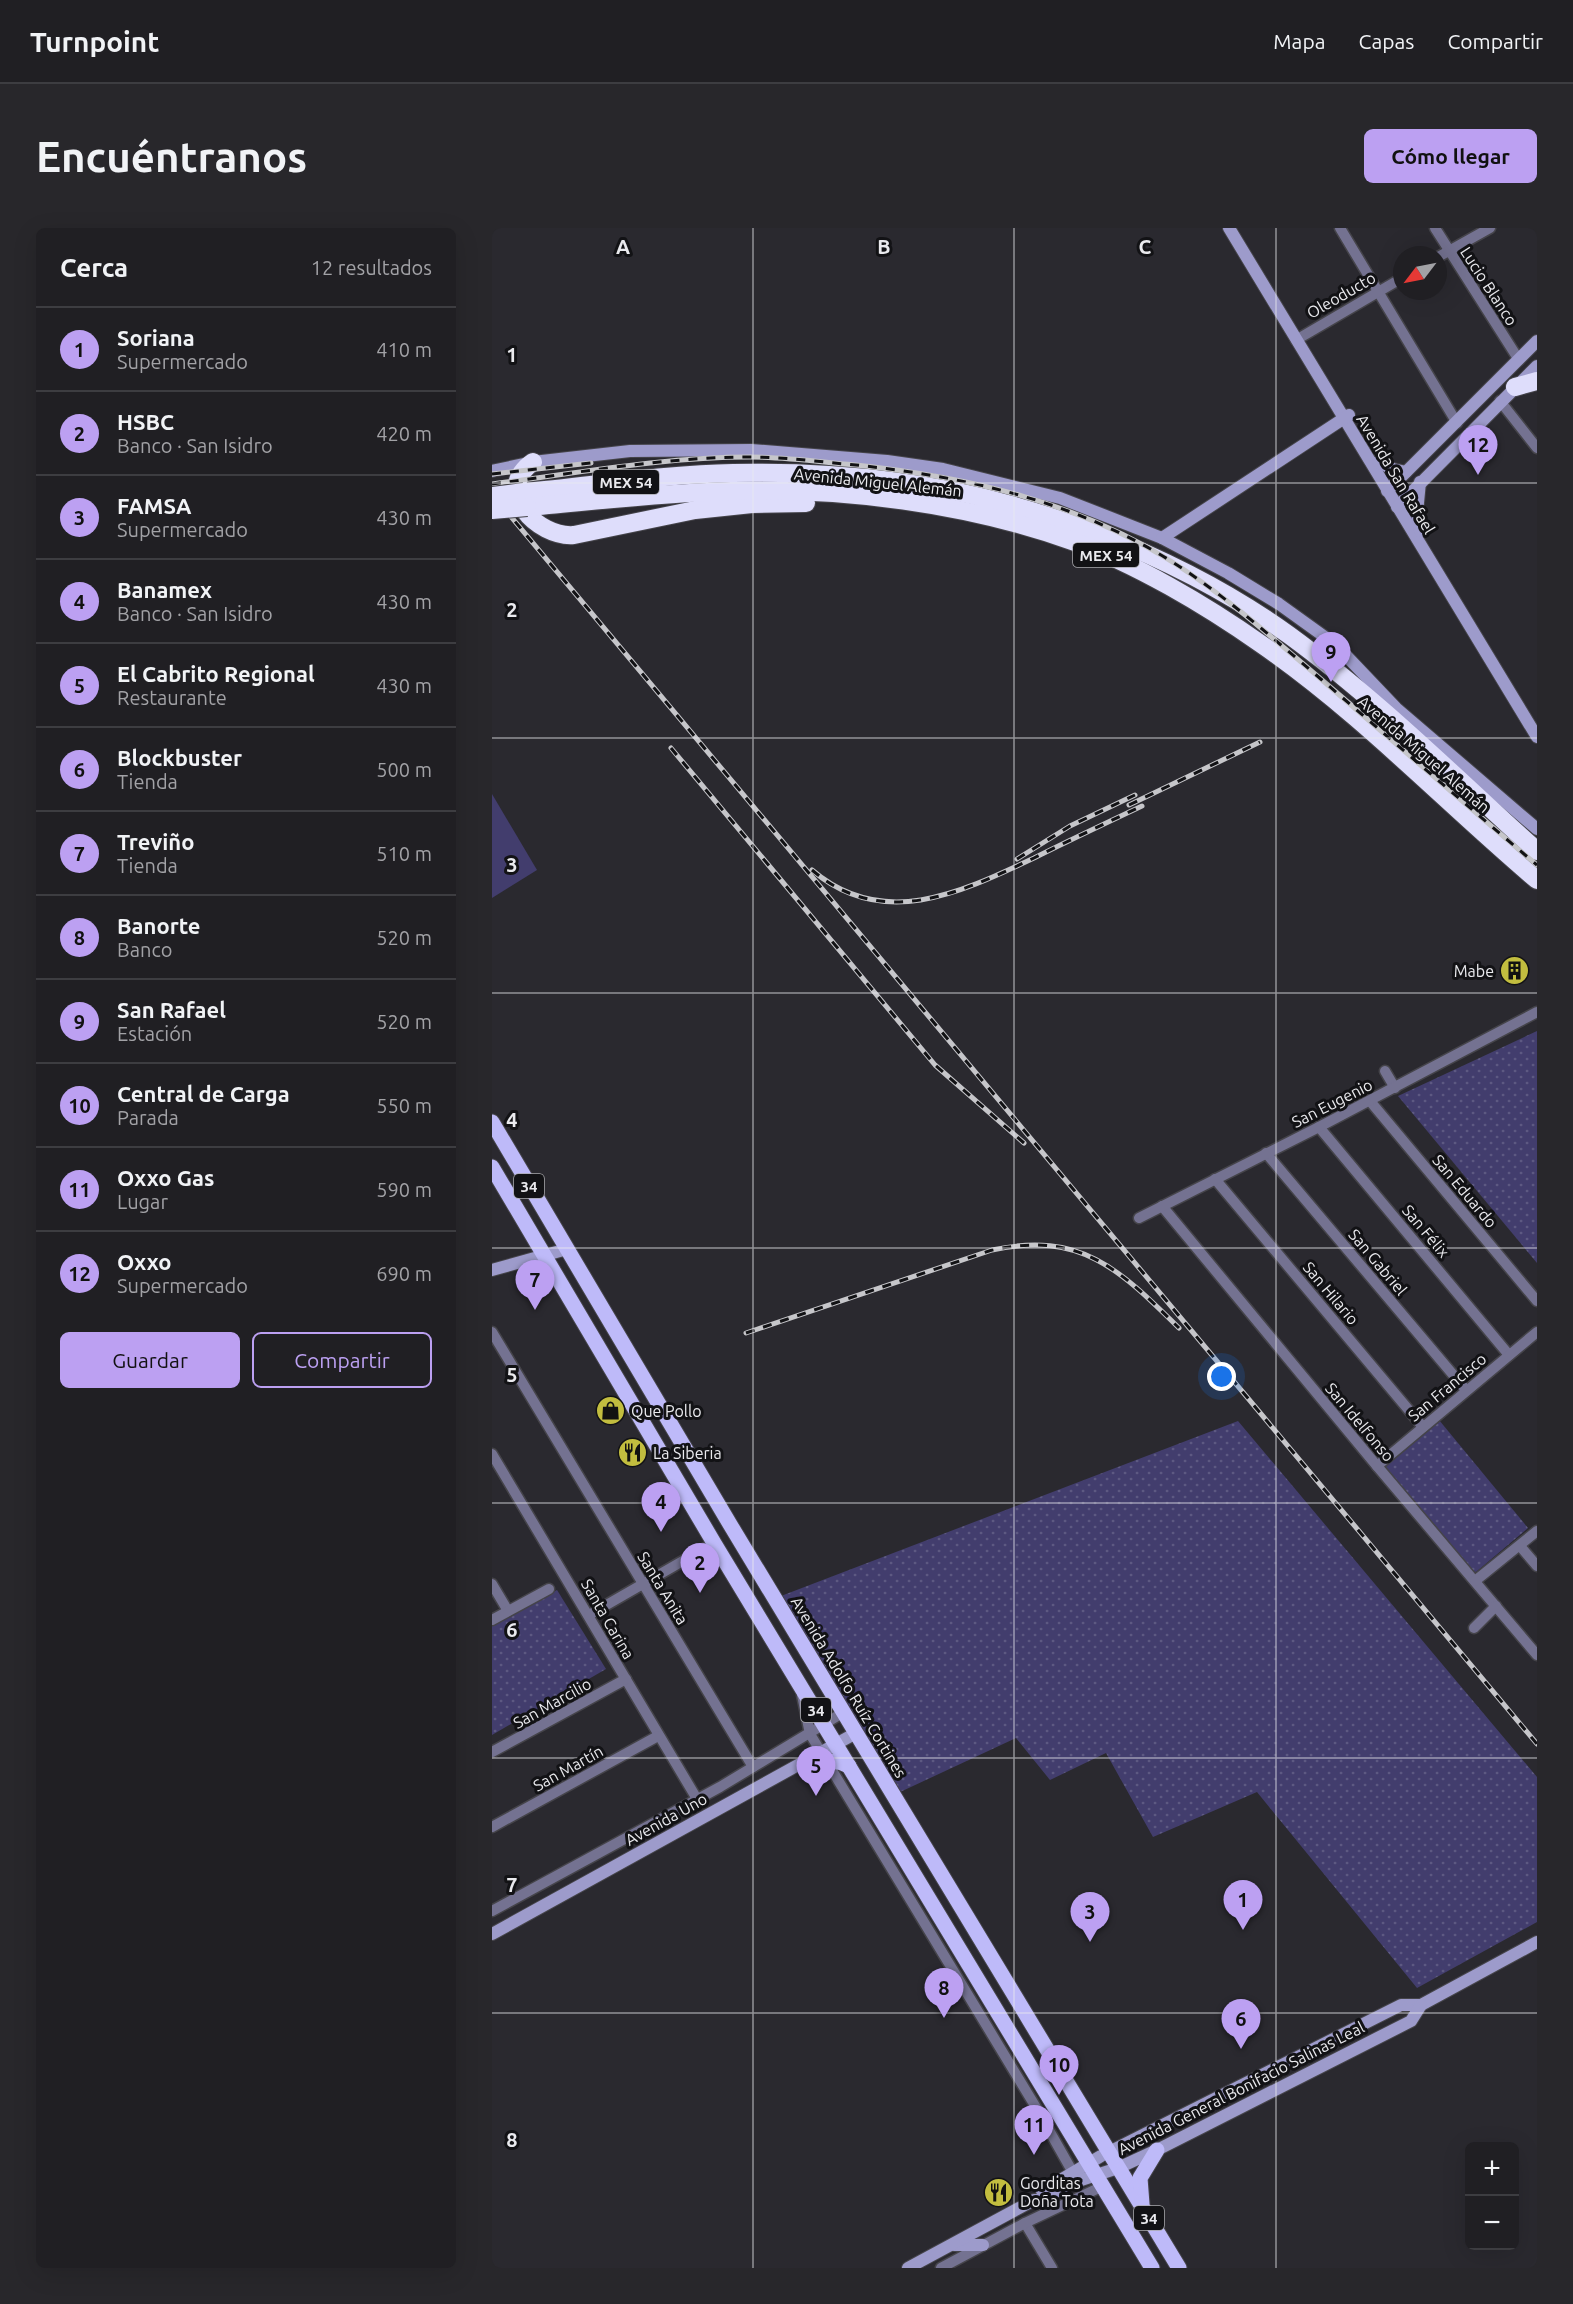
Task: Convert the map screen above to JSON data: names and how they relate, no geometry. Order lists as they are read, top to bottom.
{
  "streets": {
    "highway": ["MEX 54", "Avenida Miguel Alemán"],
    "main road": ["34", "Avenida Adolfo Ruíz Cortines"],
    "street": [
      "Lucio Blanco",
      "Oleoducto",
      "Avenida San Rafael",
      "San Eugenio",
      "San Eduardo",
      "San Félix",
      "San Gabriel",
      "San Hilario",
      "San Francisco",
      "San Idelfonso",
      "Santa Anita",
      "Santa Carina",
      "San Marcilio",
      "San Martín",
      "Avenida Uno",
      "Avenida General Bonifacio Salinas Leal"
    ]
  },
  "crossings": [
    ["Oleoducto", "Avenida San Rafael"],
    ["San Eugenio", "San Eduardo"],
    ["San Eugenio", "San Félix"],
    ["San Eugenio", "San Gabriel"],
    ["San Eugenio", "San Hilario"],
    ["San Eugenio", "San Idelfonso"],
    ["34", "Avenida Uno"],
    ["34", "Avenida General Bonifacio Salinas Leal"],
    ["San Félix", "San Francisco"],
    ["San Gabriel", "San Francisco"],
    ["San Hilario", "San Francisco"],
    ["San Francisco", "San Idelfonso"],
    ["Santa Anita", "Avenida Uno"],
    ["Santa Carina", "San Marcilio"],
    ["Santa Carina", "San Martín"],
    ["Santa Carina", "Avenida Uno"],
    ["Avenida Adolfo Ruíz Cortines", "Avenida Uno"],
    ["Avenida Adolfo Ruíz Cortines", "Avenida General Bonifacio Salinas Leal"]
  ],
  "places": {
    "building": ["Mabe"],
    "shop": ["Que Pollo"],
    "restaurant": ["La Siberia", "Gorditas Doña Tota"]
  },
  "north": "bottom left",
  "page": {
    "header": "Turnpoint",
    "nav": ["Mapa", "Capas", "Compartir"],
    "buttons": [
      "Cómo llegar",
      ["Guardar", "Compartir"]
    ],
    "title": "Encuéntranos",
    "heading": ["Cerca", "12 resultados"],
    "list": [
      {
        "mark": "1",
        "name": "Soriana",
        "note": "Supermercado",
        "value": "410 m"
      },
      {
        "mark": "2",
        "name": "HSBC",
        "note": "Banco · San Isidro",
        "value": "420 m"
      },
      {
        "mark": "3",
        "name": "FAMSA",
        "note": "Supermercado",
        "value": "430 m"
      },
      {
        "mark": "4",
        "name": "Banamex",
        "note": "Banco · San Isidro",
        "value": "430 m"
      },
      {
        "mark": "5",
        "name": "El Cabrito Regional",
        "note": "Restaurante",
        "value": "430 m"
      },
      {
        "mark": "6",
        "name": "Blockbuster",
        "note": "Tienda",
        "value": "500 m"
      },
      {
        "mark": "7",
        "name": "Treviño",
        "note": "Tienda",
        "value": "510 m"
      },
      {
        "mark": "8",
        "name": "Banorte",
        "note": "Banco",
        "value": "520 m"
      },
      {
        "mark": "9",
        "name": "San Rafael",
        "note": "Estación",
        "value": "520 m"
      },
      {
        "mark": "10",
        "name": "Central de Carga",
        "note": "Parada",
        "value": "550 m"
      },
      {
        "mark": "11",
        "name": "Oxxo Gas",
        "note": "Lugar",
        "value": "590 m"
      },
      {
        "mark": "12",
        "name": "Oxxo",
        "note": "Supermercado",
        "value": "690 m"
      }
    ],
    "pins": [
      "12",
      "9",
      "7",
      "4",
      "2",
      "5",
      "1",
      "3",
      "8",
      "6",
      "10",
      "11"
    ],
    "map_buttons": ["+", "−"]
  },
  "grid": {
    "columns": ["A", "B", "C"],
    "rows": [
      "1",
      "2",
      "3",
      "4",
      "5",
      "6",
      "7",
      "8"
    ]
  }
}
